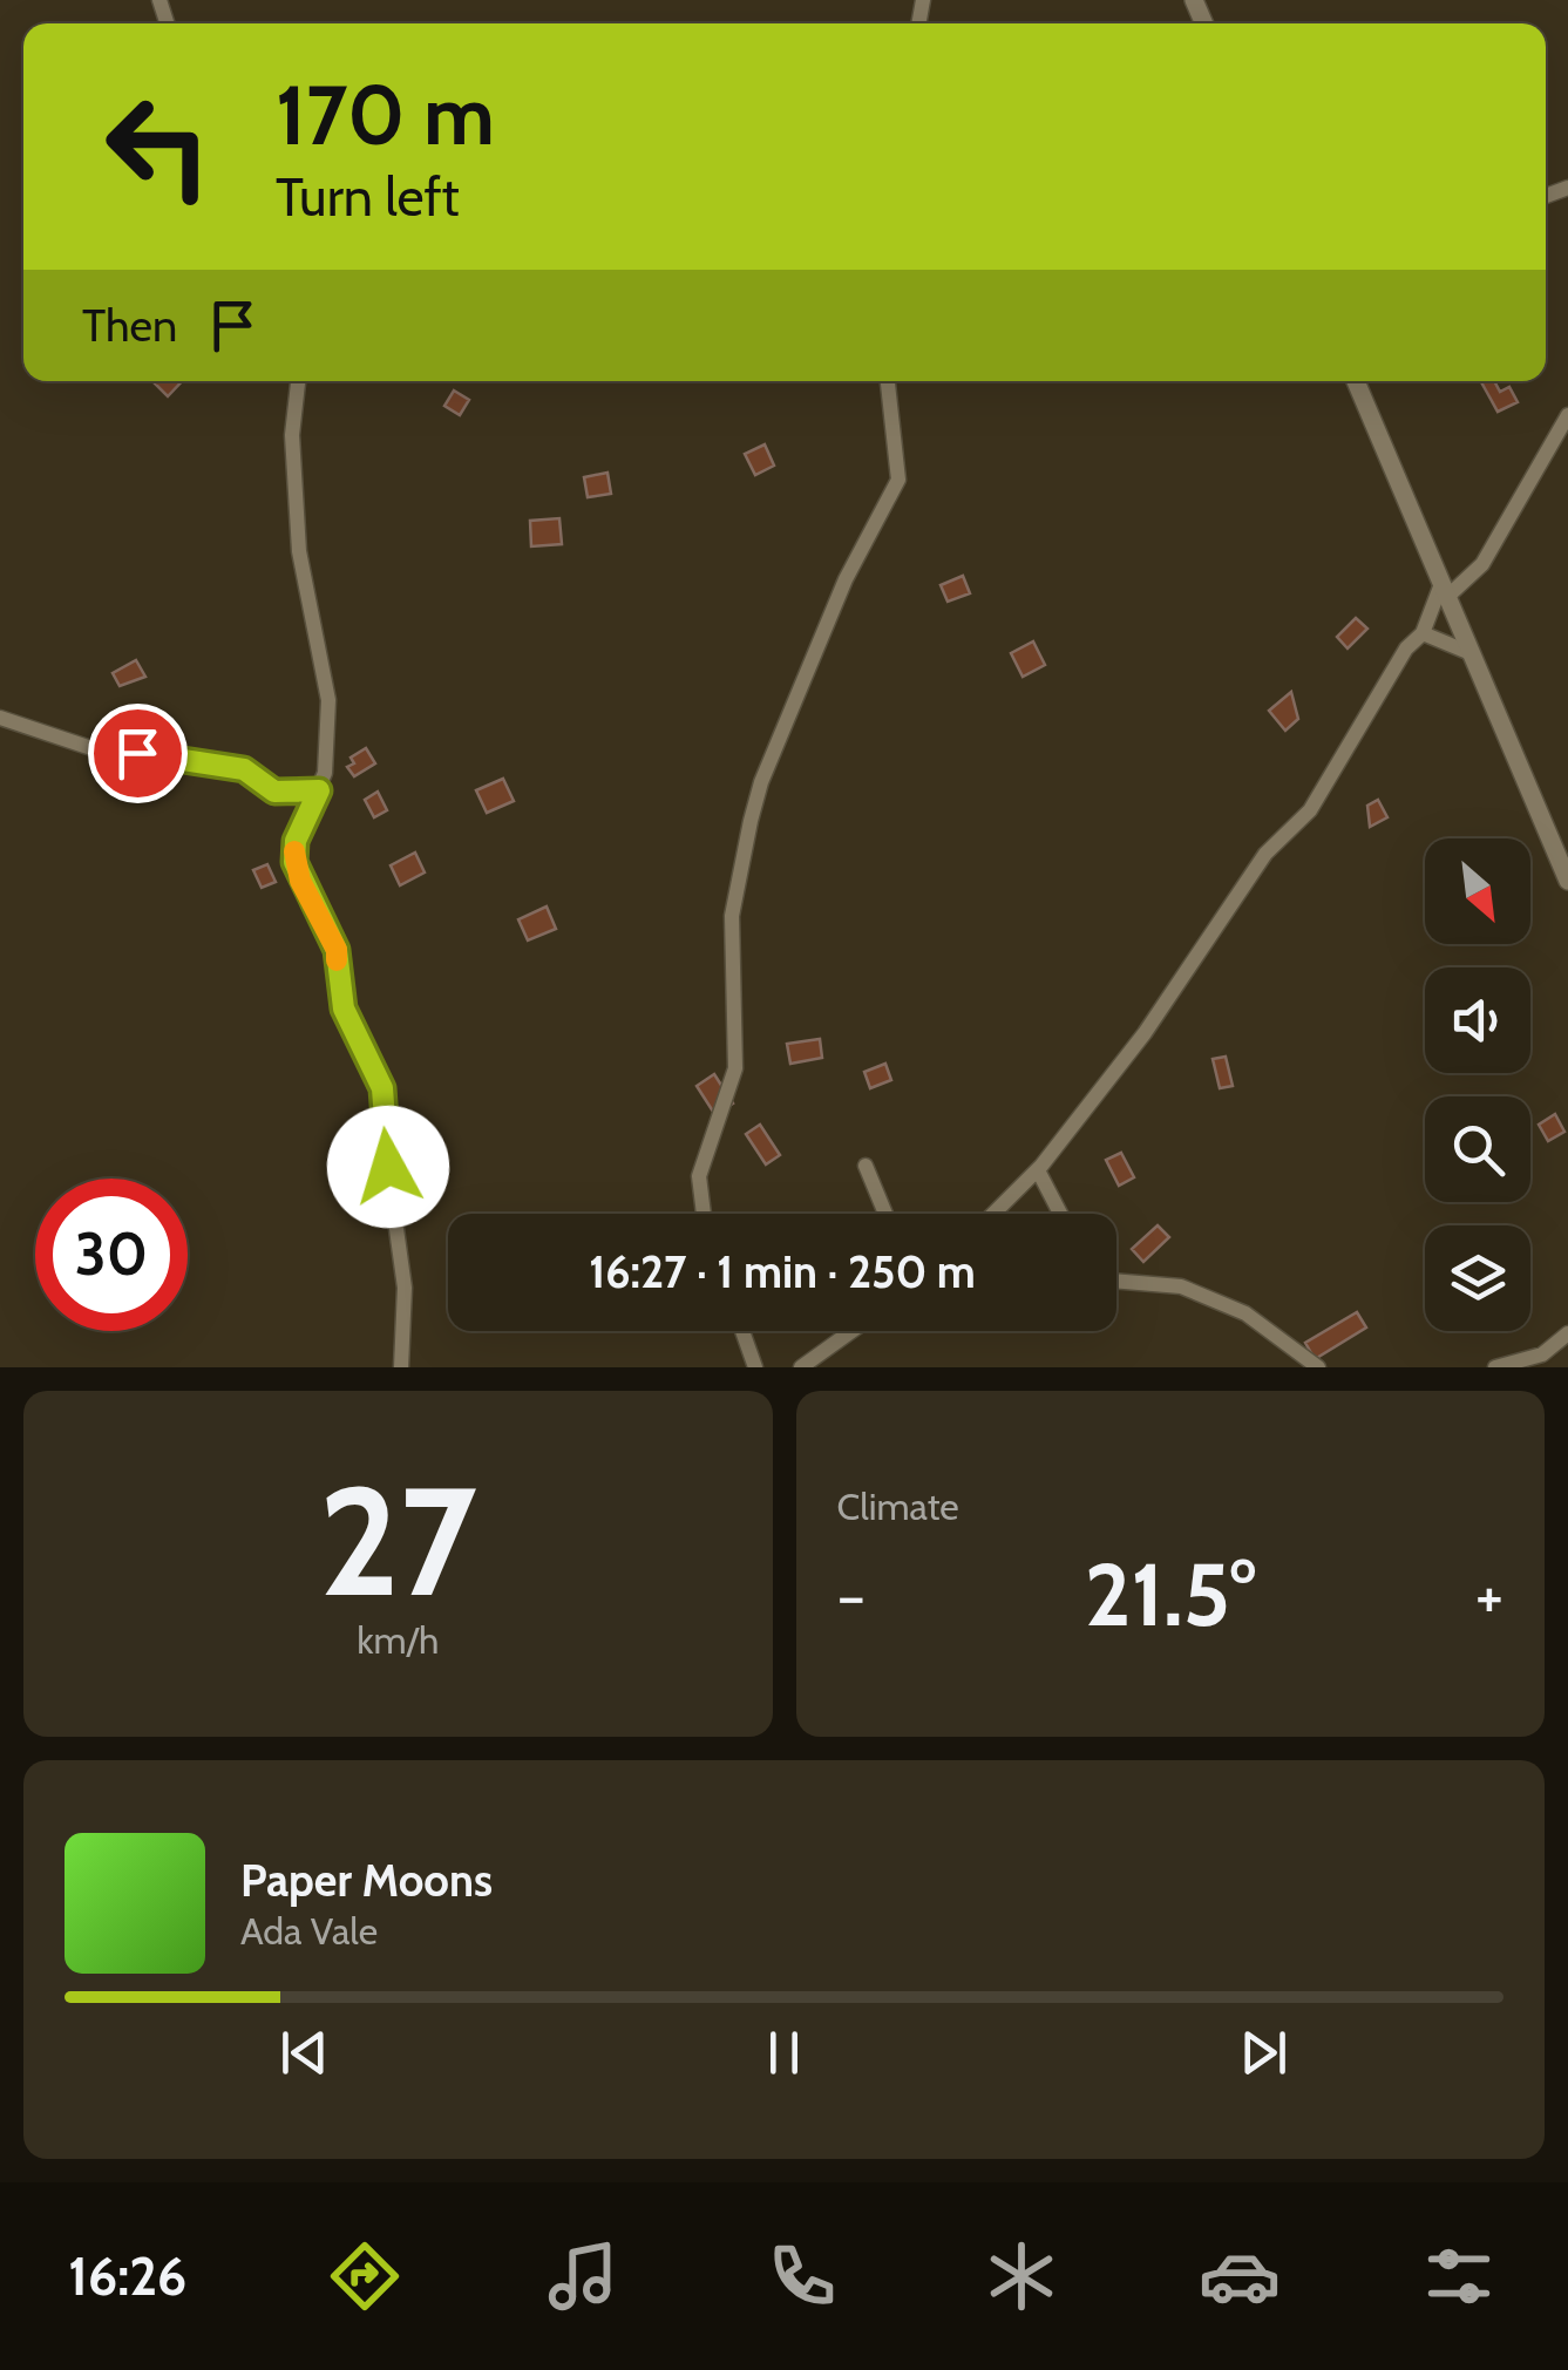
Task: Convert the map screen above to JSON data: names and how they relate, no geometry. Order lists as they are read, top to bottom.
{
  "north": "bottom right",
  "page": {
    "turn": ["170 m", "Turn left"],
    "then": "Then",
    "limit": "30",
    "trip": "16:27 · 1 min · 250 m",
    "tile": [
      ["27", "km/h"],
      "Climate"
    ],
    "heat": ["−", "21.5°", "+"],
    "song": ["Paper Moons", "Ada Vale"],
    "tabs": "16:26"
  }
}
